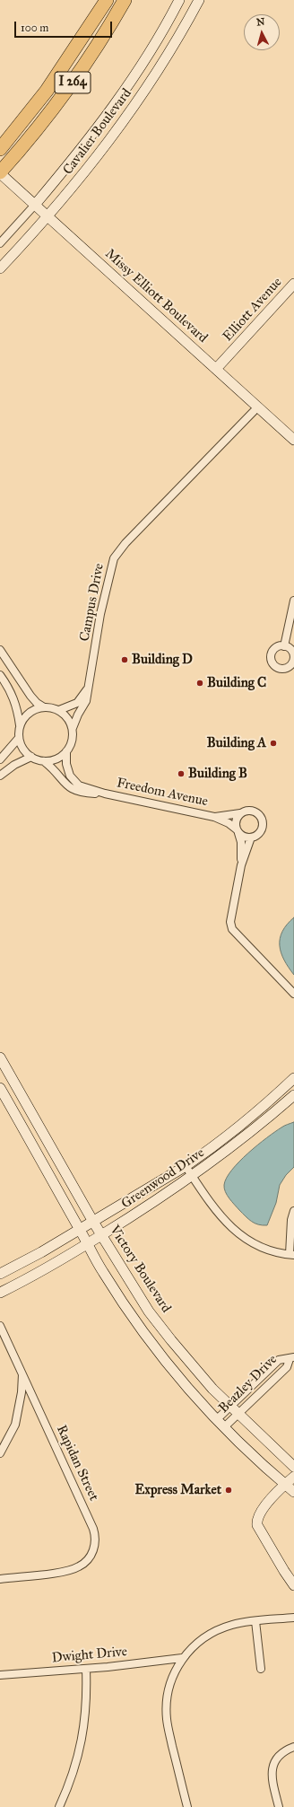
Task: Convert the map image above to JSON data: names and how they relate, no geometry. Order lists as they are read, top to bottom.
{
  "streets": {
    "highway": ["I 264"],
    "street": [
      "Cavalier Boulevard",
      "Missy Elliott Boulevard",
      "Elliott Avenue",
      "Campus Drive",
      "Freedom Avenue",
      "Greenwood Drive",
      "Victory Boulevard",
      "Beazley Drive",
      "Rapidan Street",
      "Dwight Drive"
    ]
  },
  "crossings": [
    ["I 264", "Missy Elliott Boulevard"],
    ["Cavalier Boulevard", "Missy Elliott Boulevard"],
    ["Missy Elliott Boulevard", "Elliott Avenue"],
    ["Missy Elliott Boulevard", "Campus Drive"],
    ["Campus Drive", "Freedom Avenue"],
    ["Greenwood Drive", "Victory Boulevard"],
    ["Victory Boulevard", "Beazley Drive"]
  ],
  "places": [
    "Building D",
    "Building C",
    "Building A",
    "Building B",
    "Express Market"
  ],
  "scale_bar": "100 m",
  "north": "top"
}
